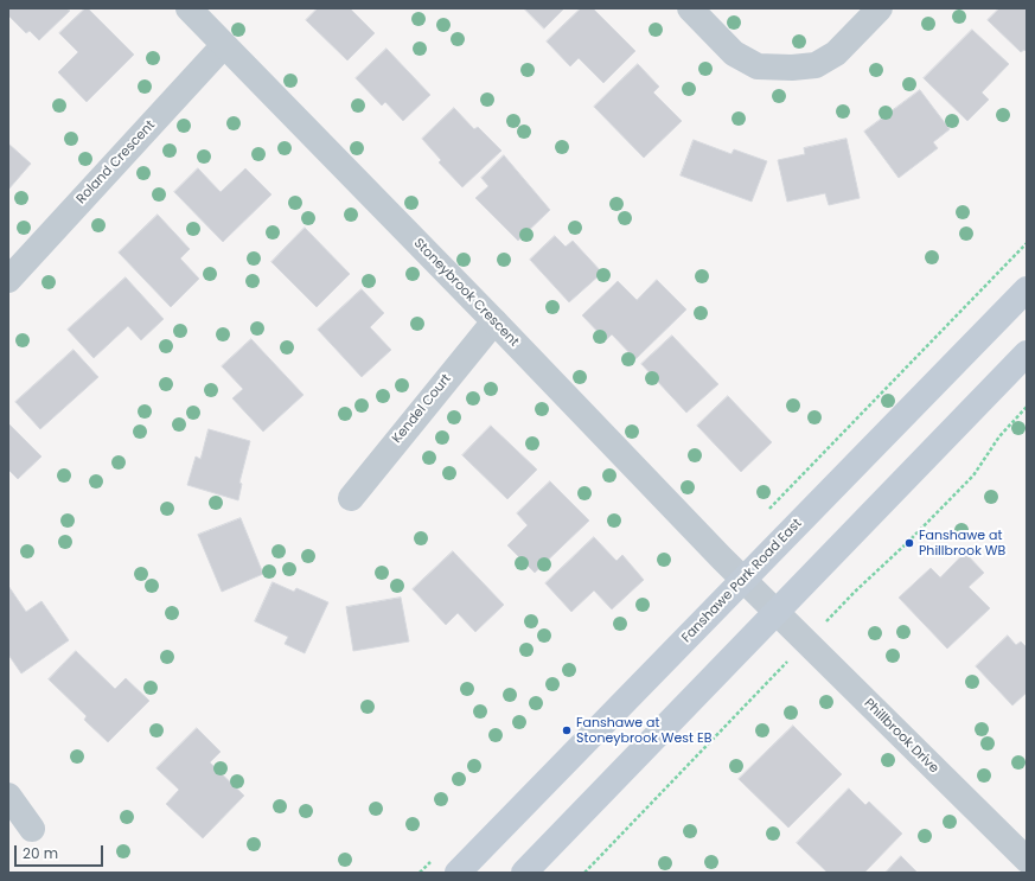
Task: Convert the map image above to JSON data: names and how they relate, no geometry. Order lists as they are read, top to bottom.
{
  "streets": {
    "main road": ["Fanshawe Park Road East"],
    "street": [
      "Roland Crescent",
      "Stoneybrook Crescent",
      "Kendel Court",
      "Phillbrook Drive"
    ]
  },
  "crossings": [
    ["Roland Crescent", "Stoneybrook Crescent"],
    ["Stoneybrook Crescent", "Kendel Court"],
    ["Stoneybrook Crescent", "Fanshawe Park Road East"],
    ["Stoneybrook Crescent", "Phillbrook Drive"]
  ],
  "places": ["Fanshawe at Phillbrook WB", "Fanshawe at Stoneybrook West EB"],
  "scale_bar": "20 m"
}
